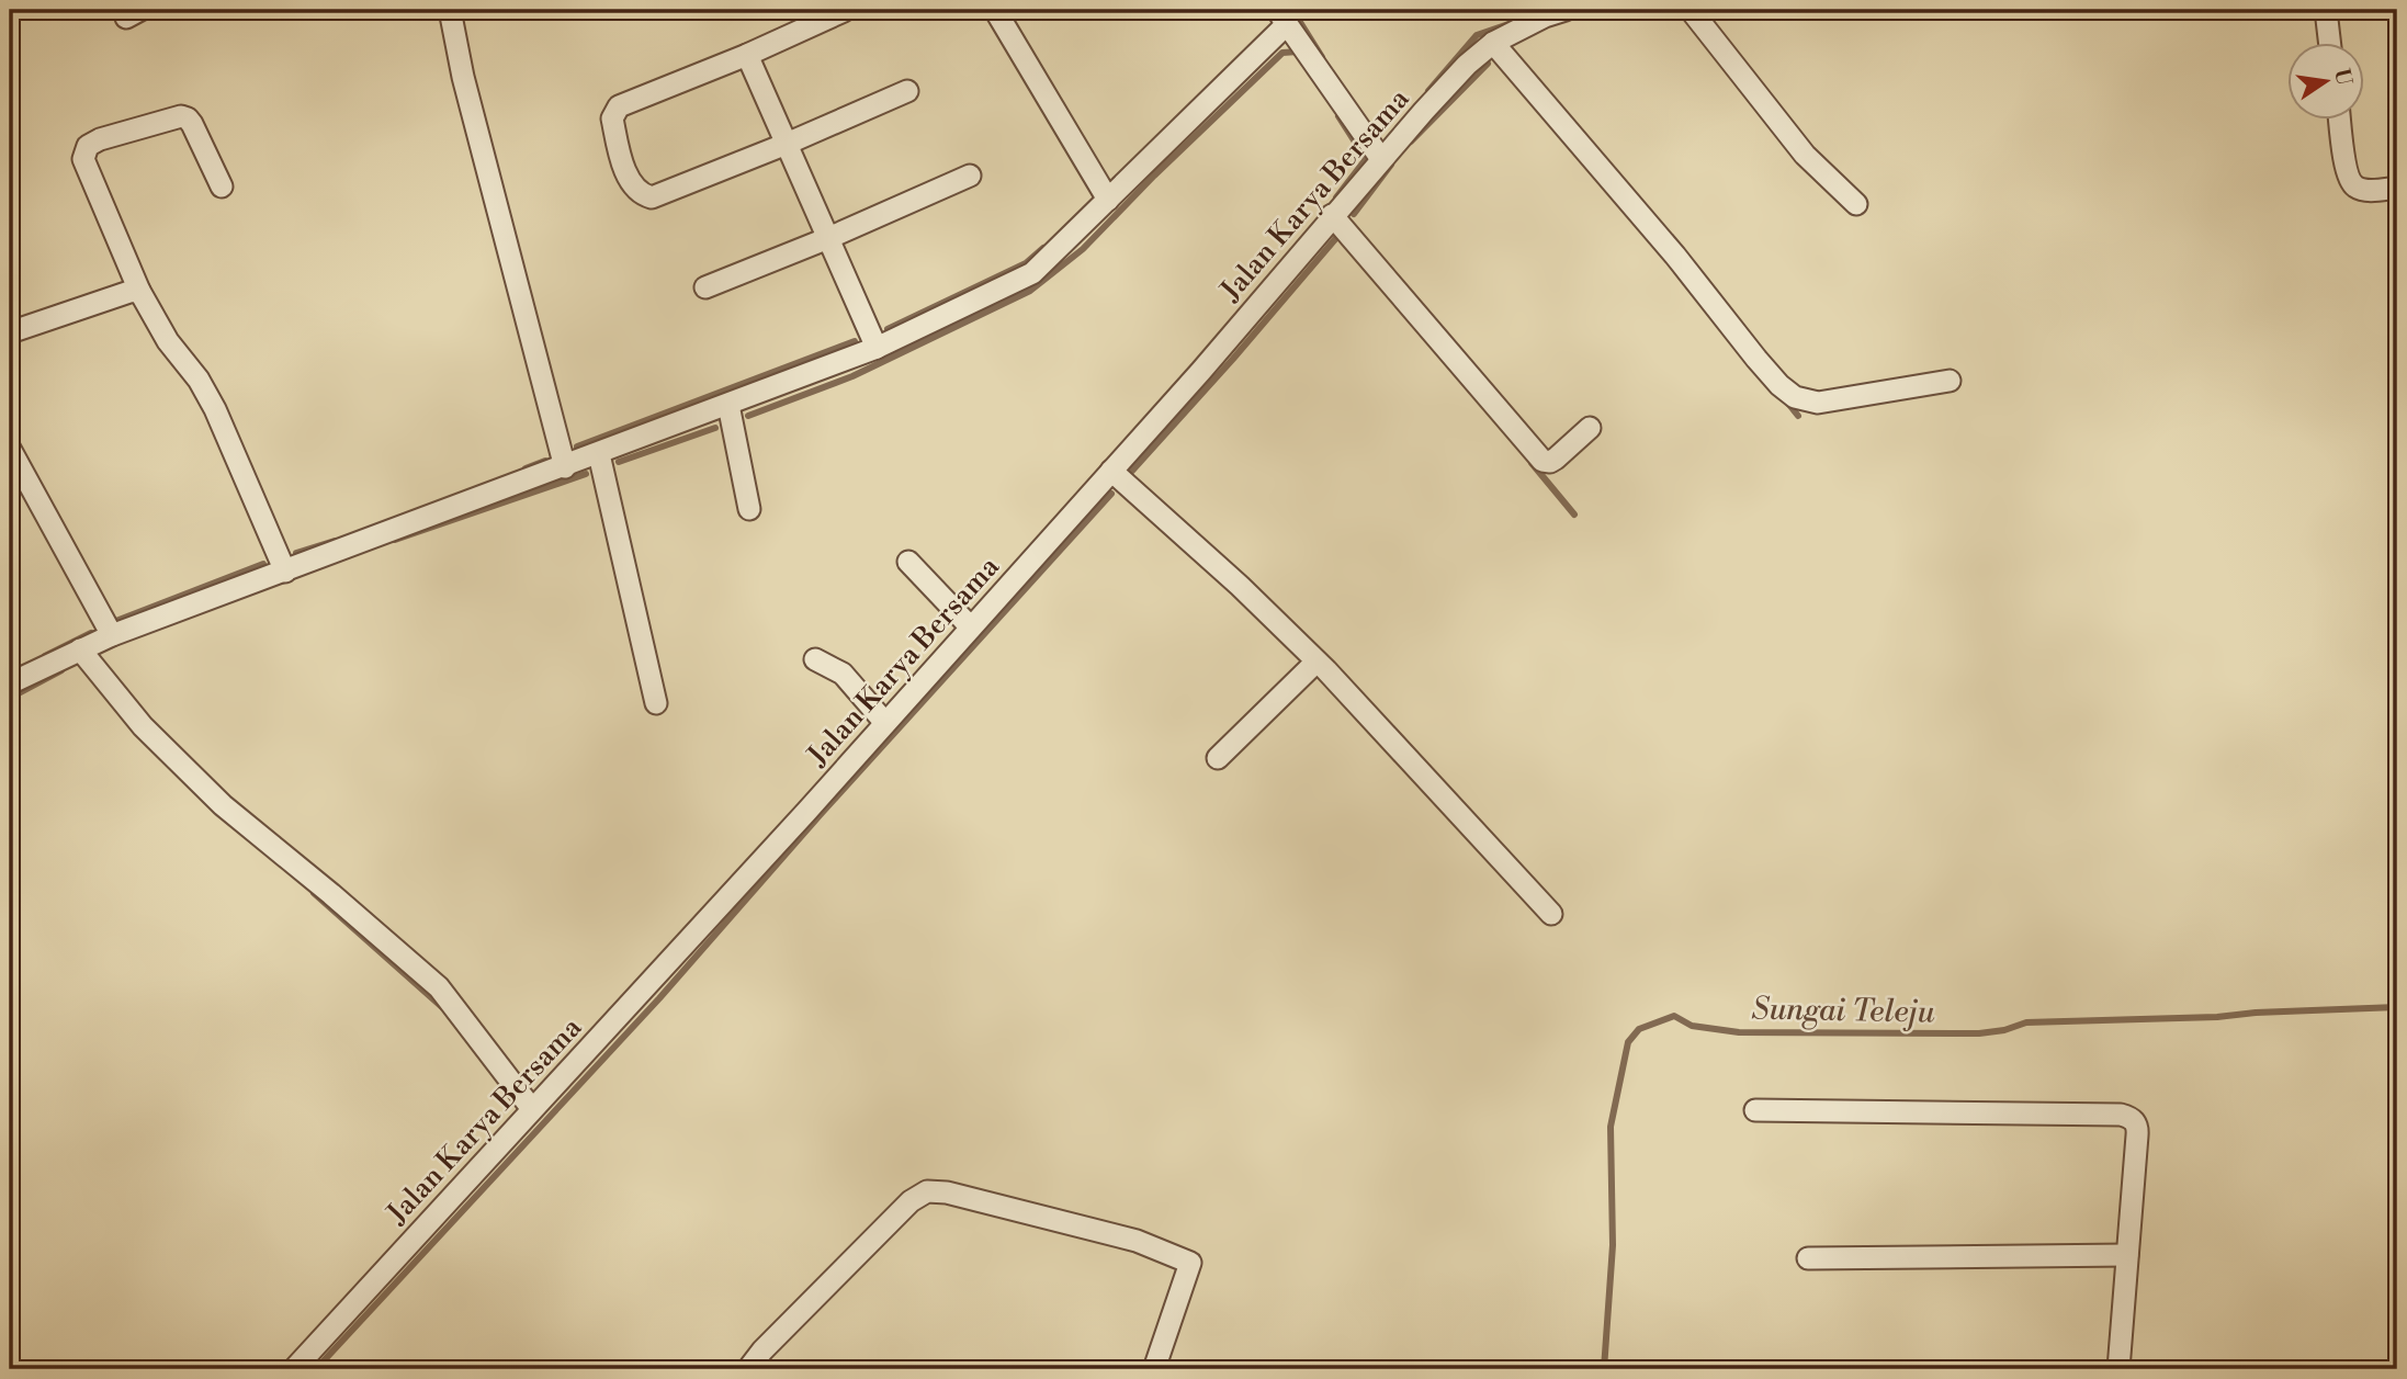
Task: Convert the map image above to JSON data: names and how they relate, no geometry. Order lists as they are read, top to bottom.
{
  "streets": {
    "street": ["Jalan Karya Bersama"]
  },
  "water": ["Sungai Teleju"],
  "north": "right"
}
